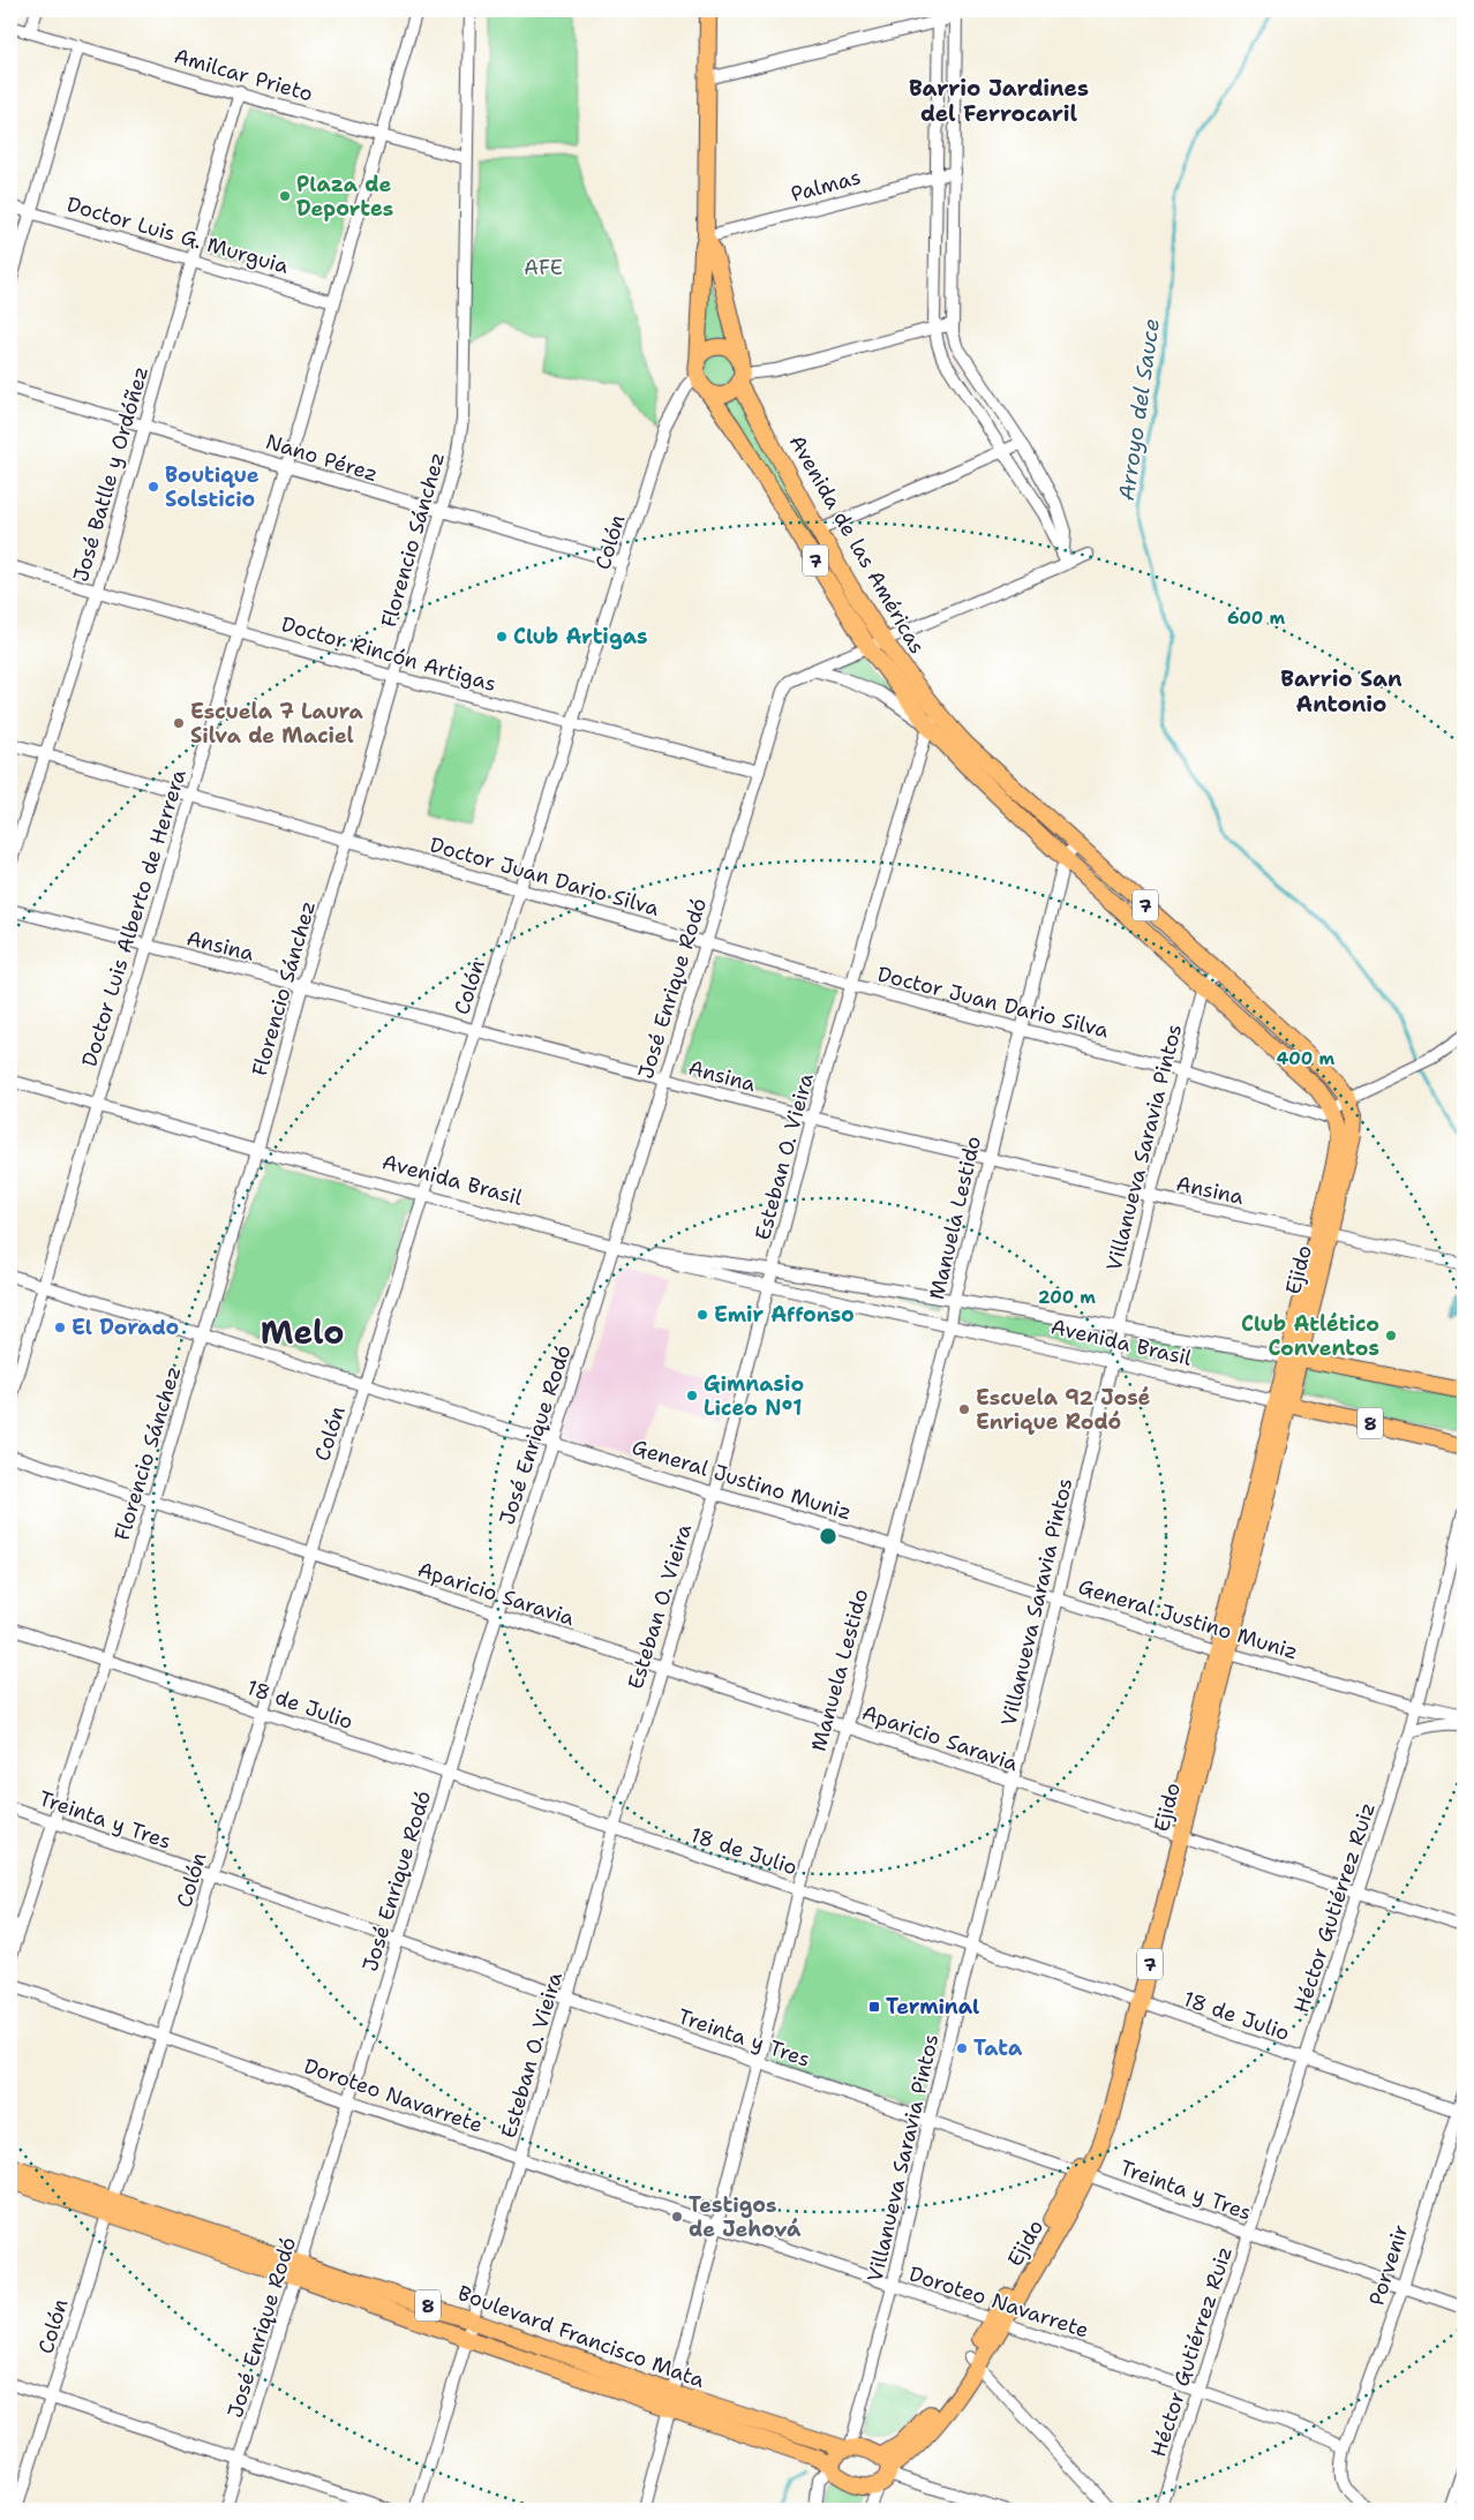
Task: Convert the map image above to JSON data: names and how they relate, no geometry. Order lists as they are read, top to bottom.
{
  "streets": {
    "main road": [
      "Avenida de las Américas",
      "7",
      "Avenida Brasil",
      "Ejido",
      "8",
      "Boulevard Francisco Mata"
    ],
    "street": [
      "Amilcar Prieto",
      "Palmas",
      "Doctor Luis G. Murguia",
      "Nano Pérez",
      "José Batlle y Ordóñez",
      "Florencio Sánchez",
      "Colón",
      "Doctor Rincón Artigas",
      "Doctor Juan Dario Silva",
      "Doctor Luis Alberto de Herrera",
      "Ansina",
      "José Enrique Rodó",
      "Villanueva Saravia Pintos",
      "Esteban O. Vieira",
      "Manuela Lestido",
      "General Justino Muniz",
      "Aparicio Saravia",
      "18 de Julio",
      "Treinta y Tres",
      "Héctor Gutiérrez Ruiz",
      "Doroteo Navarrete",
      "Porvenir"
    ]
  },
  "crossings": [
    ["Amilcar Prieto", "José Batlle y Ordóñez"],
    ["Amilcar Prieto", "Florencio Sánchez"],
    ["Amilcar Prieto", "Doctor Luis Alberto de Herrera"],
    ["Palmas", "Avenida de las Américas"],
    ["Doctor Luis G. Murguia", "José Batlle y Ordóñez"],
    ["Doctor Luis G. Murguia", "Doctor Luis Alberto de Herrera"],
    ["Nano Pérez", "José Batlle y Ordóñez"],
    ["Nano Pérez", "Florencio Sánchez"],
    ["Nano Pérez", "Colón"],
    ["Nano Pérez", "Doctor Luis Alberto de Herrera"],
    ["José Batlle y Ordóñez", "Doctor Rincón Artigas"],
    ["José Batlle y Ordóñez", "Doctor Juan Dario Silva"],
    ["Florencio Sánchez", "Doctor Rincón Artigas"],
    ["Florencio Sánchez", "Doctor Juan Dario Silva"],
    ["Florencio Sánchez", "Ansina"],
    ["Florencio Sánchez", "Avenida Brasil"],
    ["Florencio Sánchez", "General Justino Muniz"],
    ["Florencio Sánchez", "Aparicio Saravia"],
    ["Florencio Sánchez", "18 de Julio"],
    ["Florencio Sánchez", "Treinta y Tres"],
    ["Colón", "Avenida de las Américas"],
    ["Colón", "Doctor Rincón Artigas"],
    ["Colón", "Doctor Juan Dario Silva"],
    ["Colón", "Ansina"],
    ["Colón", "Avenida Brasil"],
    ["Colón", "General Justino Muniz"],
    ["Colón", "Aparicio Saravia"],
    ["Colón", "18 de Julio"],
    ["Colón", "Treinta y Tres"],
    ["Colón", "Doroteo Navarrete"],
    ["Colón", "Boulevard Francisco Mata"],
    ["Avenida de las Américas", "Doctor Juan Dario Silva"],
    ["Avenida de las Américas", "José Enrique Rodó"],
    ["Avenida de las Américas", "Villanueva Saravia Pintos"],
    ["Avenida de las Américas", "Esteban O. Vieira"],
    ["Avenida de las Américas", "Manuela Lestido"],
    ["Avenida de las Américas", "Ejido"],
    ["Doctor Rincón Artigas", "Doctor Luis Alberto de Herrera"],
    ["Doctor Rincón Artigas", "José Enrique Rodó"],
    ["Doctor Juan Dario Silva", "Doctor Luis Alberto de Herrera"],
    ["Doctor Juan Dario Silva", "José Enrique Rodó"],
    ["Doctor Juan Dario Silva", "Villanueva Saravia Pintos"],
    ["Doctor Juan Dario Silva", "Esteban O. Vieira"],
    ["Doctor Juan Dario Silva", "Manuela Lestido"],
    ["Doctor Juan Dario Silva", "Ejido"],
    ["Doctor Luis Alberto de Herrera", "Ansina"],
    ["Doctor Luis Alberto de Herrera", "Avenida Brasil"],
    ["Doctor Luis Alberto de Herrera", "General Justino Muniz"],
    ["Ansina", "José Enrique Rodó"],
    ["Ansina", "Villanueva Saravia Pintos"],
    ["Ansina", "Esteban O. Vieira"],
    ["Ansina", "Manuela Lestido"],
    ["Ansina", "Ejido"],
    ["José Enrique Rodó", "Avenida Brasil"],
    ["José Enrique Rodó", "General Justino Muniz"],
    ["José Enrique Rodó", "Aparicio Saravia"],
    ["José Enrique Rodó", "18 de Julio"],
    ["José Enrique Rodó", "Treinta y Tres"],
    ["José Enrique Rodó", "Doroteo Navarrete"],
    ["José Enrique Rodó", "Boulevard Francisco Mata"],
    ["Villanueva Saravia Pintos", "Avenida Brasil"],
    ["Villanueva Saravia Pintos", "General Justino Muniz"],
    ["Villanueva Saravia Pintos", "Aparicio Saravia"],
    ["Villanueva Saravia Pintos", "18 de Julio"],
    ["Villanueva Saravia Pintos", "Treinta y Tres"],
    ["Villanueva Saravia Pintos", "Doroteo Navarrete"],
    ["Villanueva Saravia Pintos", "Boulevard Francisco Mata"],
    ["Esteban O. Vieira", "Avenida Brasil"],
    ["Esteban O. Vieira", "General Justino Muniz"],
    ["Esteban O. Vieira", "Aparicio Saravia"],
    ["Esteban O. Vieira", "18 de Julio"],
    ["Esteban O. Vieira", "Treinta y Tres"],
    ["Esteban O. Vieira", "Doroteo Navarrete"],
    ["Esteban O. Vieira", "Boulevard Francisco Mata"],
    ["Avenida Brasil", "Manuela Lestido"],
    ["Avenida Brasil", "Ejido"],
    ["Manuela Lestido", "General Justino Muniz"],
    ["Manuela Lestido", "Aparicio Saravia"],
    ["Manuela Lestido", "18 de Julio"],
    ["Manuela Lestido", "Treinta y Tres"],
    ["Manuela Lestido", "Doroteo Navarrete"],
    ["Manuela Lestido", "Boulevard Francisco Mata"],
    ["Ejido", "General Justino Muniz"],
    ["Ejido", "Aparicio Saravia"],
    ["Ejido", "18 de Julio"],
    ["Ejido", "Treinta y Tres"],
    ["Ejido", "Doroteo Navarrete"],
    ["Ejido", "Boulevard Francisco Mata"],
    ["General Justino Muniz", "Héctor Gutiérrez Ruiz"],
    ["Aparicio Saravia", "Héctor Gutiérrez Ruiz"],
    ["18 de Julio", "Héctor Gutiérrez Ruiz"],
    ["18 de Julio", "Porvenir"],
    ["Treinta y Tres", "Héctor Gutiérrez Ruiz"],
    ["Treinta y Tres", "Porvenir"],
    ["Héctor Gutiérrez Ruiz", "Doroteo Navarrete"],
    ["Doroteo Navarrete", "Porvenir"]
  ],
  "districts": ["Barrio Jardines del Ferrocaril", "Barrio San Antonio", "Melo"],
  "water": ["Arroyo del Sauce"],
  "parks": ["AFE"],
  "places": {
    "other": [
      "Plaza de Deportes",
      "Boutique Solsticio",
      "Club Artigas",
      "Escuela 7 Laura Silva de Maciel",
      "Emir Affonso",
      "El Dorado",
      "Club Atlético Conventos",
      "Gimnasio Liceo Nº1",
      "Escuela 92 José Enrique Rodó",
      "Tata",
      "Testigos de Jehová"
    ],
    "transit": ["Terminal"]
  },
  "rings": ["600 m", "400 m", "200 m"]
}
